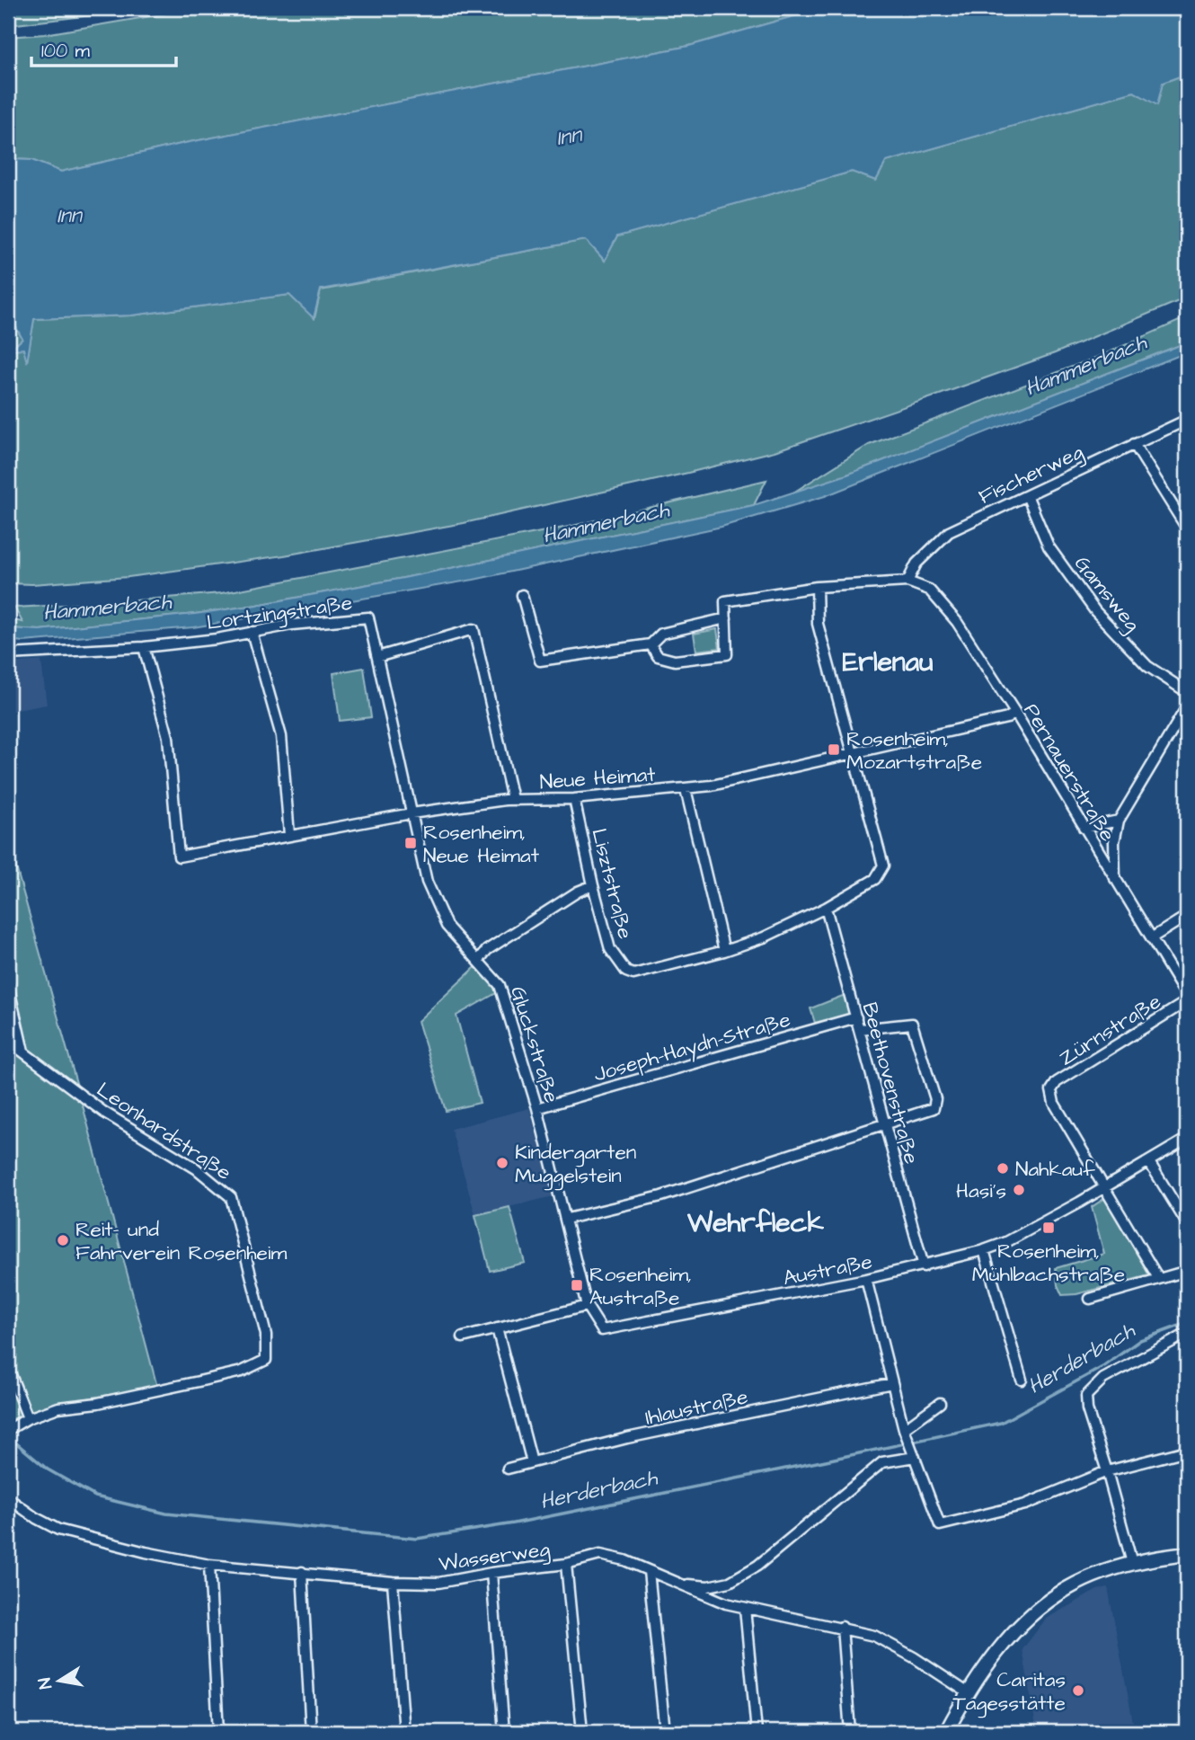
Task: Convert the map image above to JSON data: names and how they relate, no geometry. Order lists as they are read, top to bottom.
{
  "streets": {
    "street": [
      "Fischerweg",
      "Gamsweg",
      "Lortzingstraße",
      "Pernauerstraße",
      "Neue Heimat",
      "Lisztstraße",
      "Zürnstraße",
      "Gluckstraße",
      "Joseph-Haydn-Straße",
      "Beethovenstraße",
      "Leonhardstraße",
      "Austraße",
      "Ihlaustraße",
      "Wasserweg"
    ]
  },
  "crossings": [
    ["Fischerweg", "Gamsweg"],
    ["Fischerweg", "Pernauerstraße"],
    ["Lortzingstraße", "Neue Heimat"],
    ["Lortzingstraße", "Gluckstraße"],
    ["Pernauerstraße", "Neue Heimat"],
    ["Pernauerstraße", "Zürnstraße"],
    ["Neue Heimat", "Lisztstraße"],
    ["Neue Heimat", "Gluckstraße"],
    ["Zürnstraße", "Austraße"],
    ["Gluckstraße", "Joseph-Haydn-Straße"],
    ["Gluckstraße", "Austraße"],
    ["Joseph-Haydn-Straße", "Beethovenstraße"],
    ["Beethovenstraße", "Austraße"]
  ],
  "districts": ["Erlenau", "Wehrfleck"],
  "water": ["Inn", "Hammerbach", "Herderbach"],
  "places": {
    "transit": [
      "Rosenheim, Mozartstraße",
      "Rosenheim, Neue Heimat",
      "Rosenheim, Mühlbachstraße",
      "Rosenheim, Austraße"
    ],
    "other": [
      "Kindergarten Muggelstein",
      "Nahkauf",
      "Hasi's",
      "Reit- und Fahrverein Rosenheim",
      "Caritas Tagesstätte"
    ]
  },
  "scale_bar": "100 m",
  "north": "left"
}
